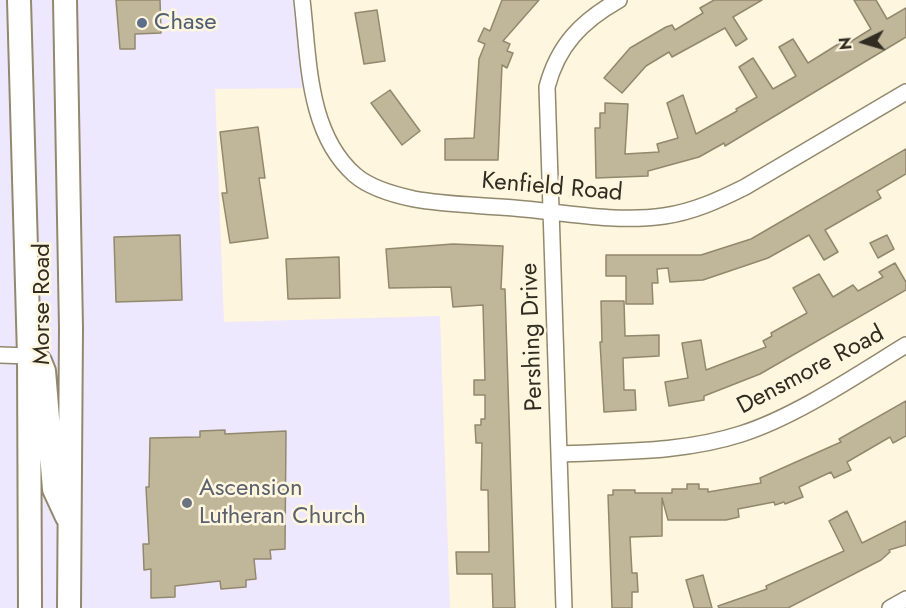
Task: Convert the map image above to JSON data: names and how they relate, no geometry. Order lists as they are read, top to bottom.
{
  "streets": {
    "main road": ["Morse Road"],
    "street": ["Kenfield Road", "Pershing Drive", "Densmore Road"]
  },
  "crossings": [
    ["Kenfield Road", "Pershing Drive"],
    ["Pershing Drive", "Densmore Road"]
  ],
  "places": ["Chase", "Ascension Lutheran Church"],
  "north": "left"
}
